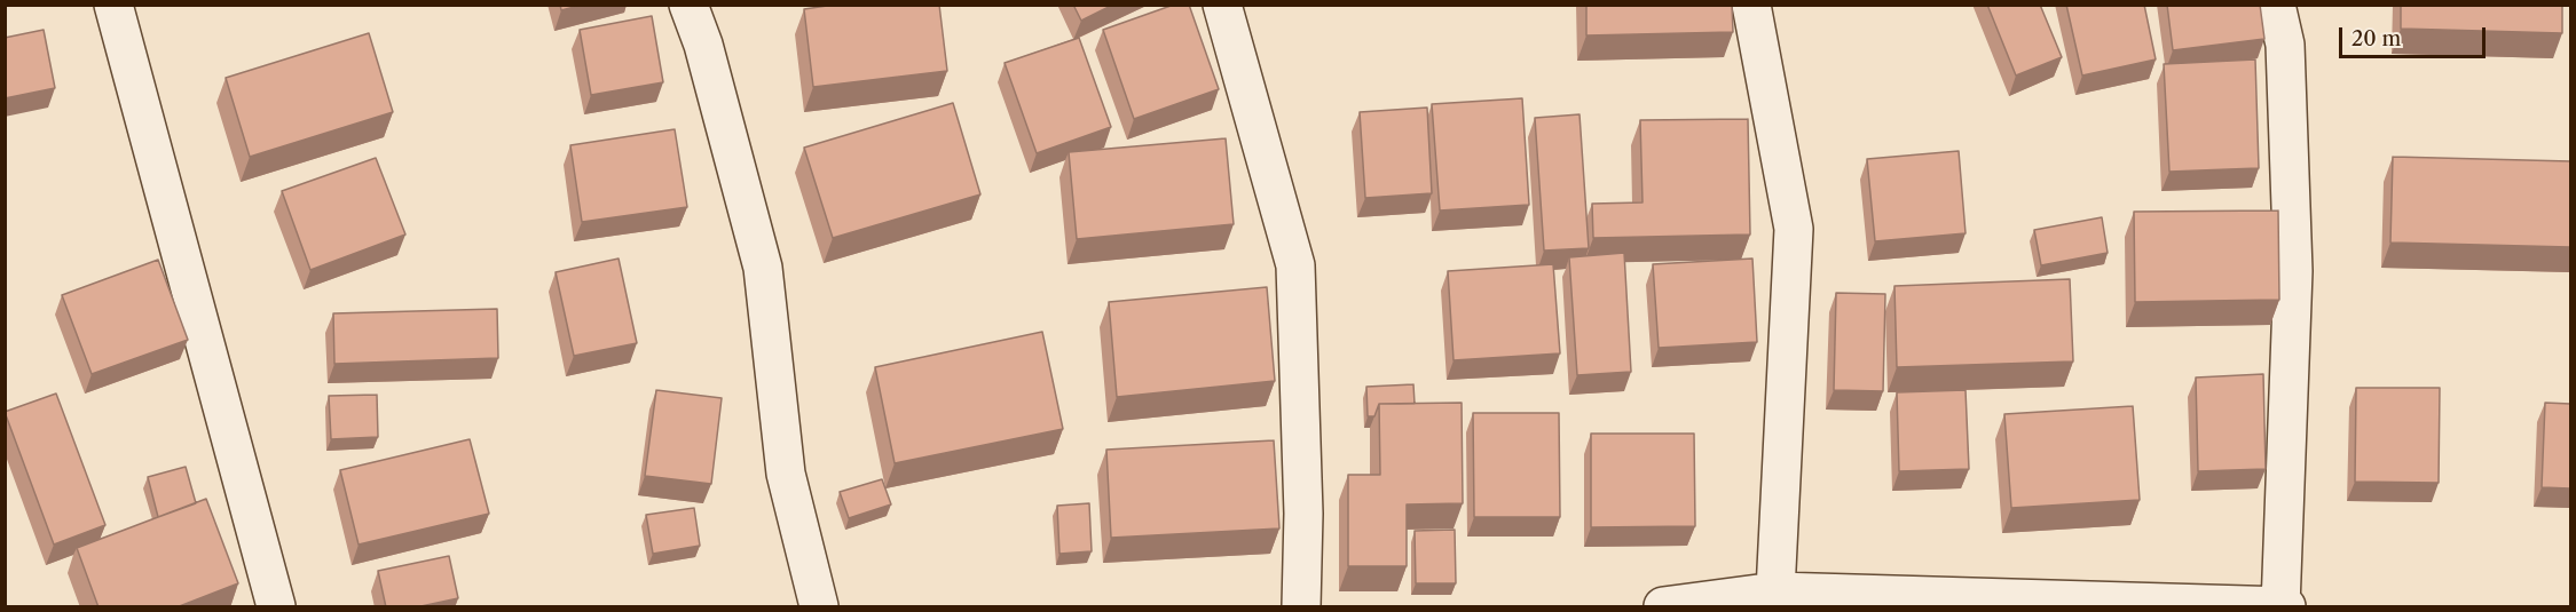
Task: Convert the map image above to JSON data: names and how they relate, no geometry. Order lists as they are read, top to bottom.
{
  "scale_bar": "20 m"
}
